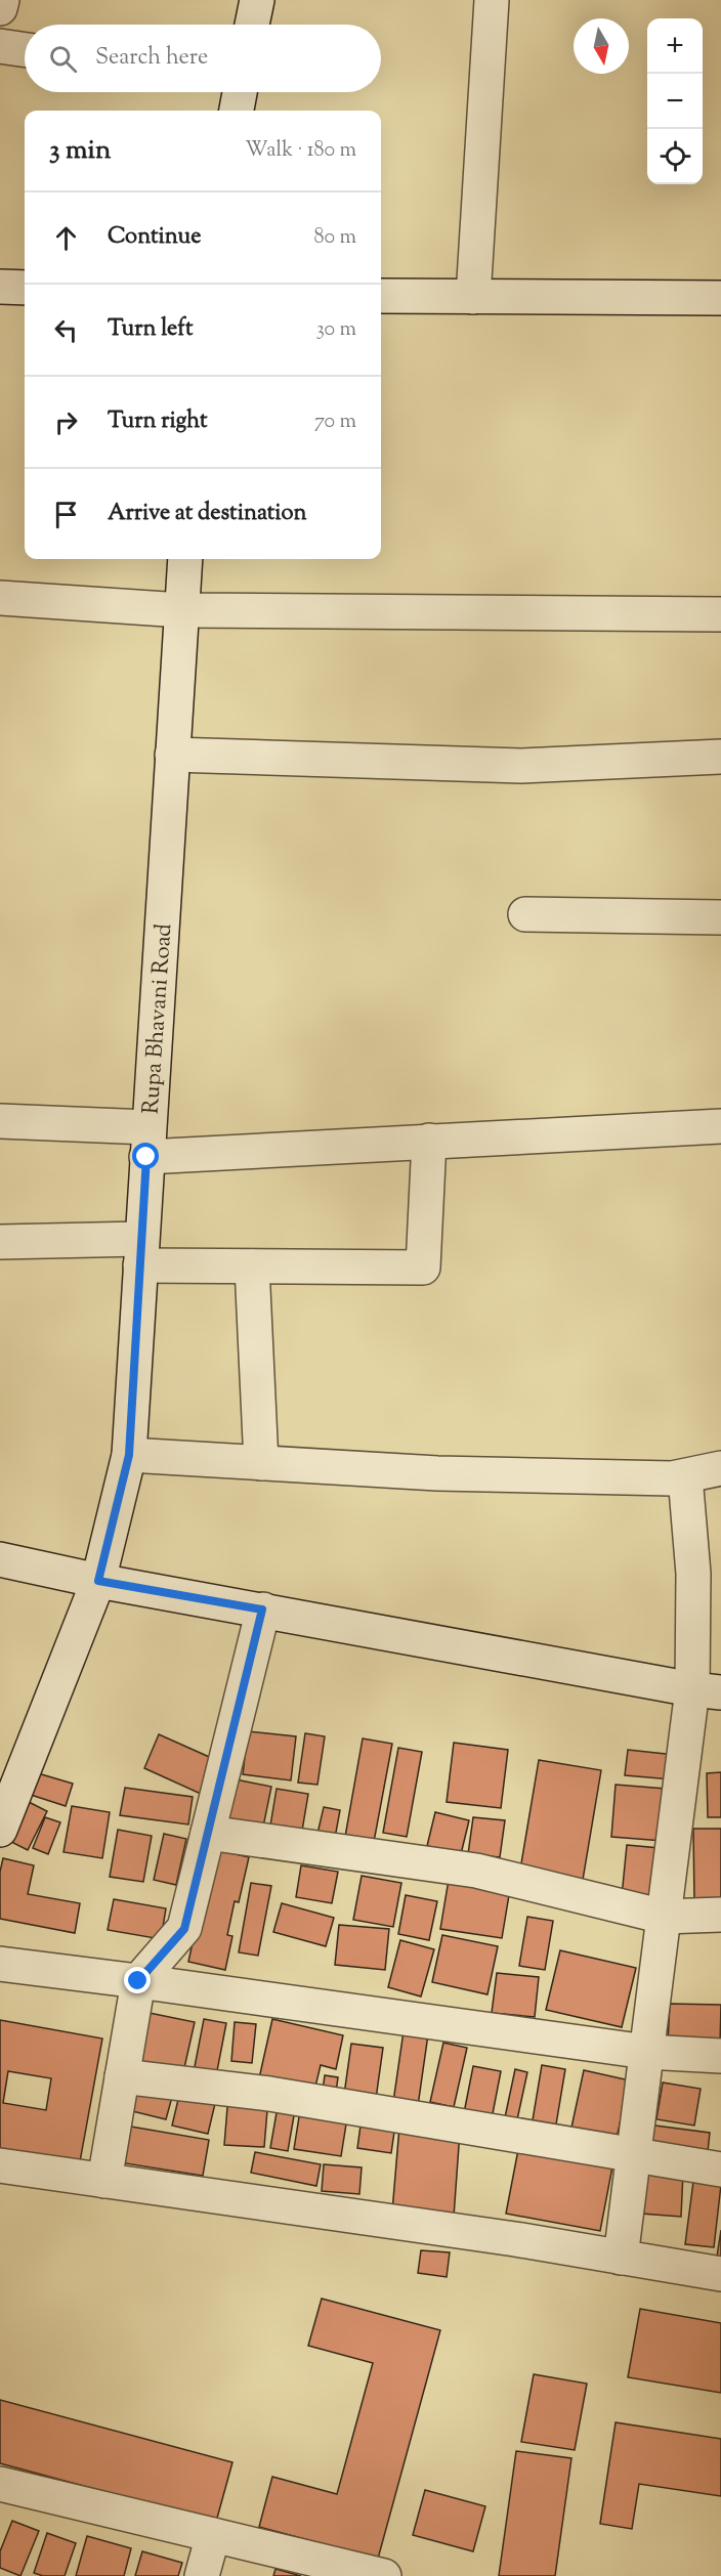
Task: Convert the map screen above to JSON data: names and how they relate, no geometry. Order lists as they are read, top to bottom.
{
  "streets": {
    "street": ["Rupa Bhavani Road"]
  },
  "north": "bottom",
  "page": {
    "map_buttons": ["+", "−"],
    "search": "Search here",
    "heading": ["3 min", "Walk · 180 m"],
    "list": [
      ["Continue", "80 m"],
      ["Turn left", "30 m"],
      ["Turn right", "70 m"],
      "Arrive at destination"
    ]
  }
}
